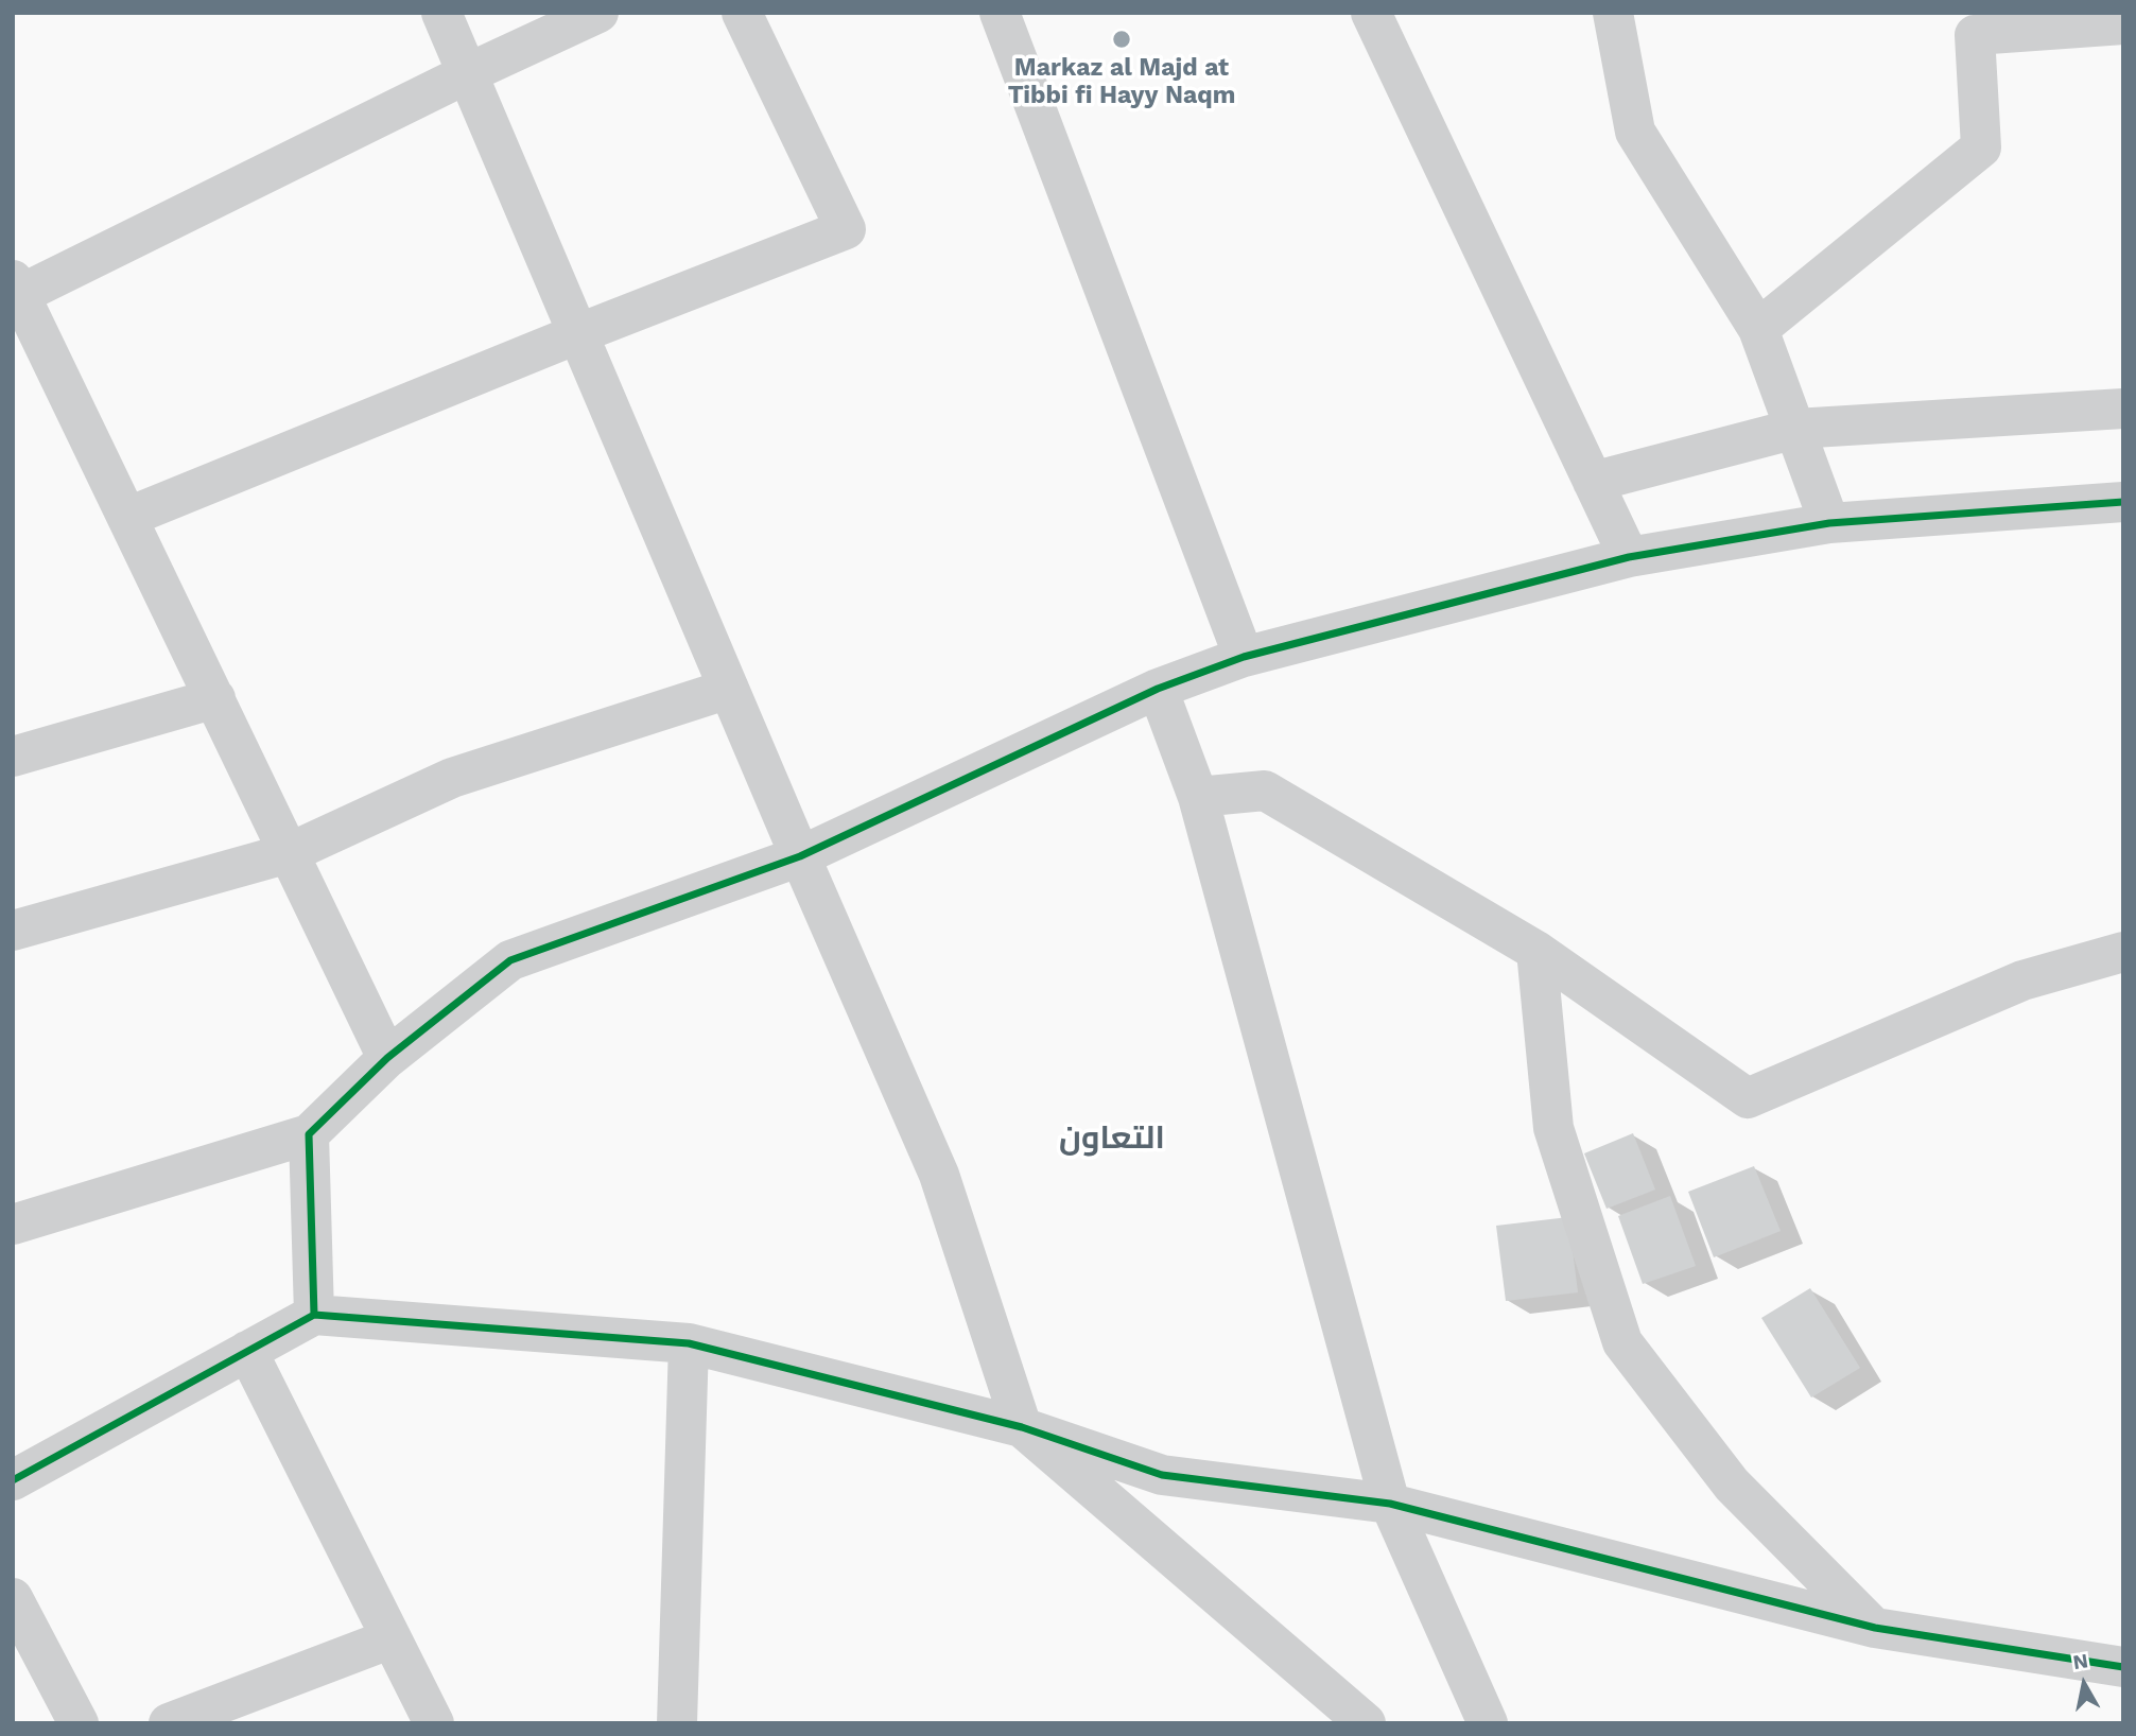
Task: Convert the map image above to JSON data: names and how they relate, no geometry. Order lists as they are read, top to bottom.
{
  "districts": ["التعاون"],
  "places": ["Markaz al Majd at Tibbi fi Hayy Naqm"],
  "north": "top"
}
